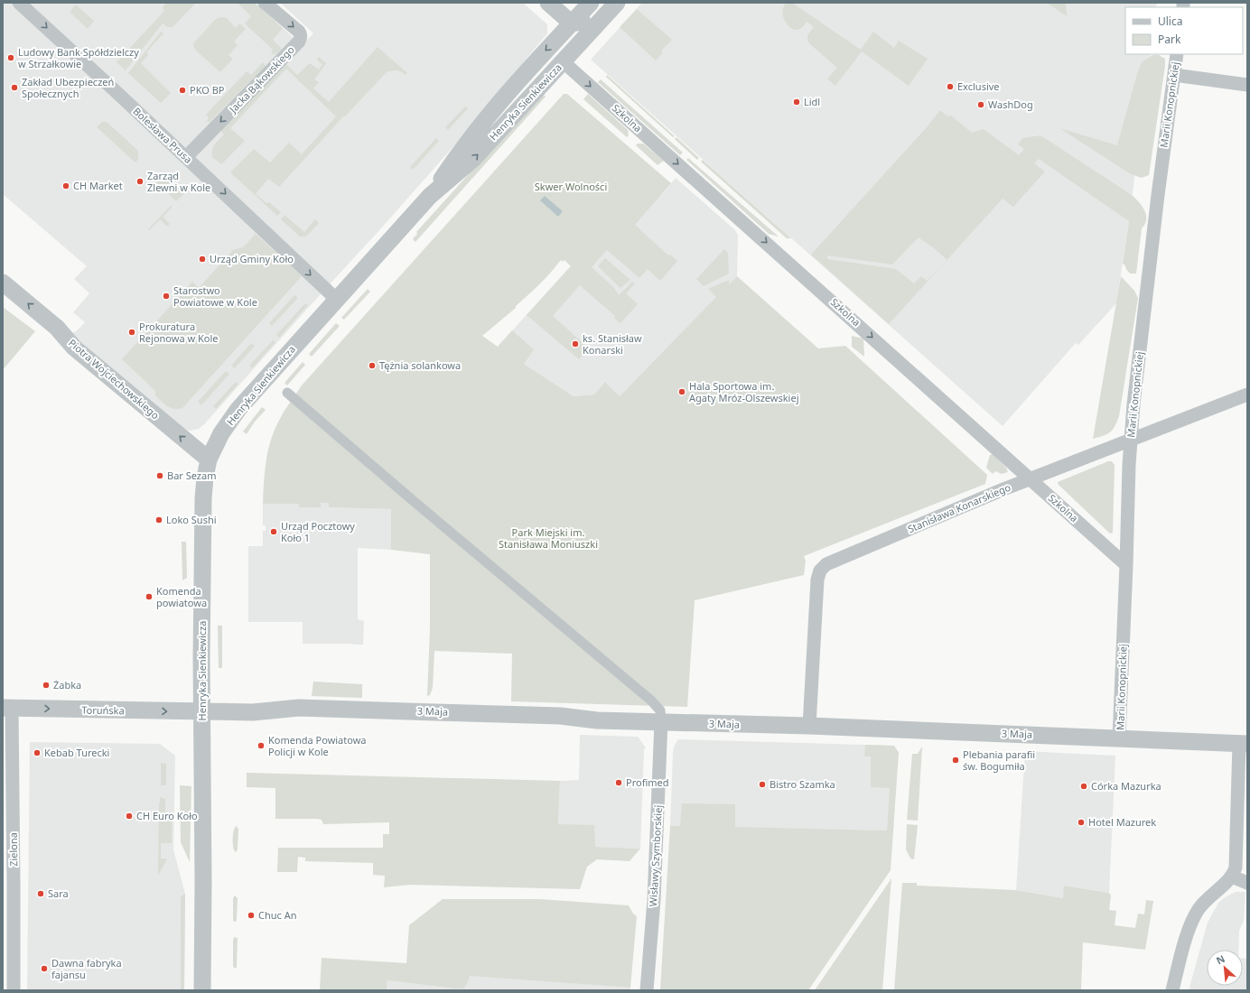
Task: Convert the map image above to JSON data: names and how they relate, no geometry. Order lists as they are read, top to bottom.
{
  "streets": {
    "street": [
      "Jacka Bąkowskiego",
      "Henryka Sienkiewicza",
      "Marii Konopnickiej",
      "Szkolna",
      "Bolesława Prusa",
      "Piotra Wojciechowskiego",
      "Stanisława Konarskiego",
      "Toruńska",
      "3 Maja",
      "Zielona",
      "Wisławy Szymborskiej"
    ]
  },
  "crossings": [
    ["Jacka Bąkowskiego", "Bolesława Prusa"],
    ["Henryka Sienkiewicza", "Szkolna"],
    ["Henryka Sienkiewicza", "Bolesława Prusa"],
    ["Henryka Sienkiewicza", "Piotra Wojciechowskiego"],
    ["Henryka Sienkiewicza", "Toruńska"],
    ["Henryka Sienkiewicza", "3 Maja"],
    ["Marii Konopnickiej", "Szkolna"],
    ["Marii Konopnickiej", "Stanisława Konarskiego"],
    ["Marii Konopnickiej", "3 Maja"],
    ["Szkolna", "Stanisława Konarskiego"],
    ["Stanisława Konarskiego", "3 Maja"],
    ["Toruńska", "3 Maja"],
    ["Toruńska", "Zielona"],
    ["3 Maja", "Wisławy Szymborskiej"]
  ],
  "one_way": [
    "Szkolna",
    "Bolesława Prusa",
    "Piotra Wojciechowskiego",
    "Toruńska"
  ],
  "parks": ["Skwer Wolności", "Park Miejski im. Stanisława Moniuszki"],
  "places": [
    "Ludowy Bank Spółdzielczy w Strzałkowie",
    "Exclusive",
    "Zakład Ubezpieczeń Społecznych",
    "PKO BP",
    "Lidl",
    "WashDog",
    "Zarząd Zlewni w Kole",
    "CH Market",
    "Urząd Gminy Koło",
    "Starostwo Powiatowe w Kole",
    "Prokuratura Rejonowa w Kole",
    "ks. Stanisław Konarski",
    "Tężnia solankowa",
    "Hala Sportowa im. Agaty Mróz-Olszewskiej",
    "Bar Sezam",
    "Loko Sushi",
    "Urząd Pocztowy Koło 1",
    "Komenda powiatowa",
    "Żabka",
    "Komenda Powiatowa Policji w Kole",
    "Kebab Turecki",
    "Plebania parafii św. Bogumiła",
    "Profimed",
    "Bistro Szamka",
    "Córka Mazurka",
    "CH Euro Koło",
    "Hotel Mazurek",
    "Sara",
    "Chuc An",
    "Dawna fabryka fajansu"
  ],
  "legend": ["Ulica", "Park"],
  "north": "top left"
}
